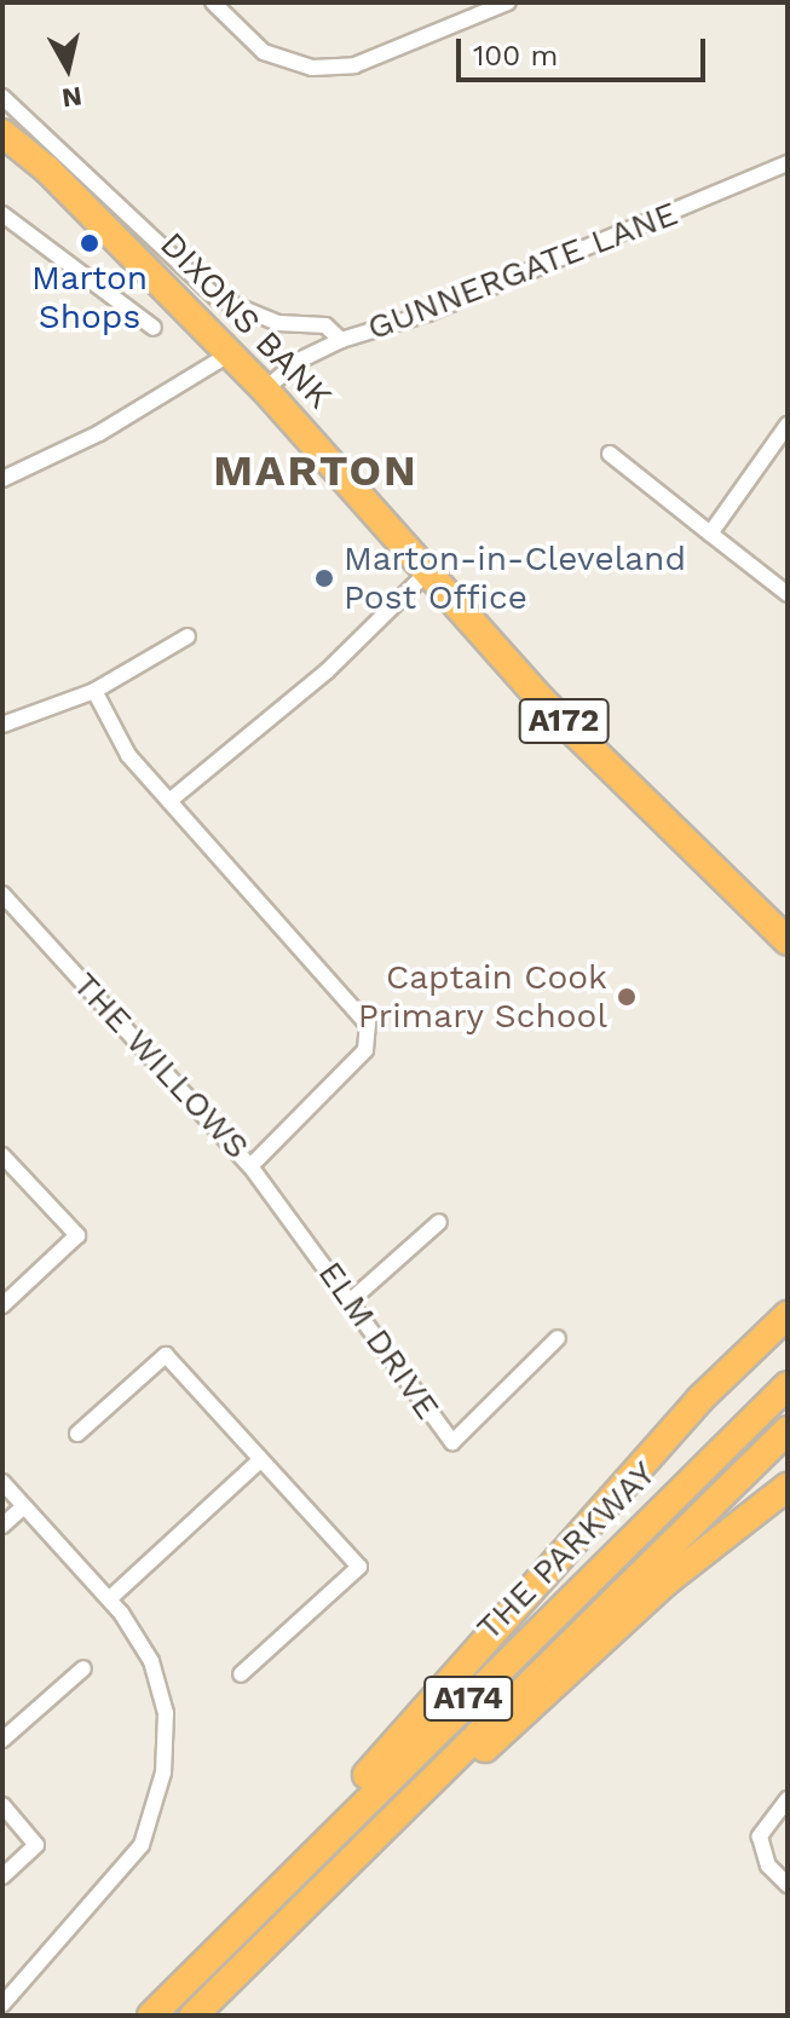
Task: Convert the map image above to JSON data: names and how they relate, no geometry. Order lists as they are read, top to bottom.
{
  "streets": {
    "highway": [
      "DIXONS BANK",
      "A172",
      "THE PARKWAY",
      "A174"
    ],
    "street": ["GUNNERGATE LANE", "THE WILLOWS", "ELM DRIVE"]
  },
  "crossings": [
    ["GUNNERGATE LANE", "DIXONS BANK"],
    ["DIXONS BANK", "A172"],
    ["THE WILLOWS", "ELM DRIVE"],
    ["THE PARKWAY", "A174"]
  ],
  "districts": ["MARTON"],
  "places": ["Marton Shops", "Marton-in-Cleveland Post Office", "Captain Cook Primary School"],
  "scale_bar": "100 m",
  "north": "bottom"
}
